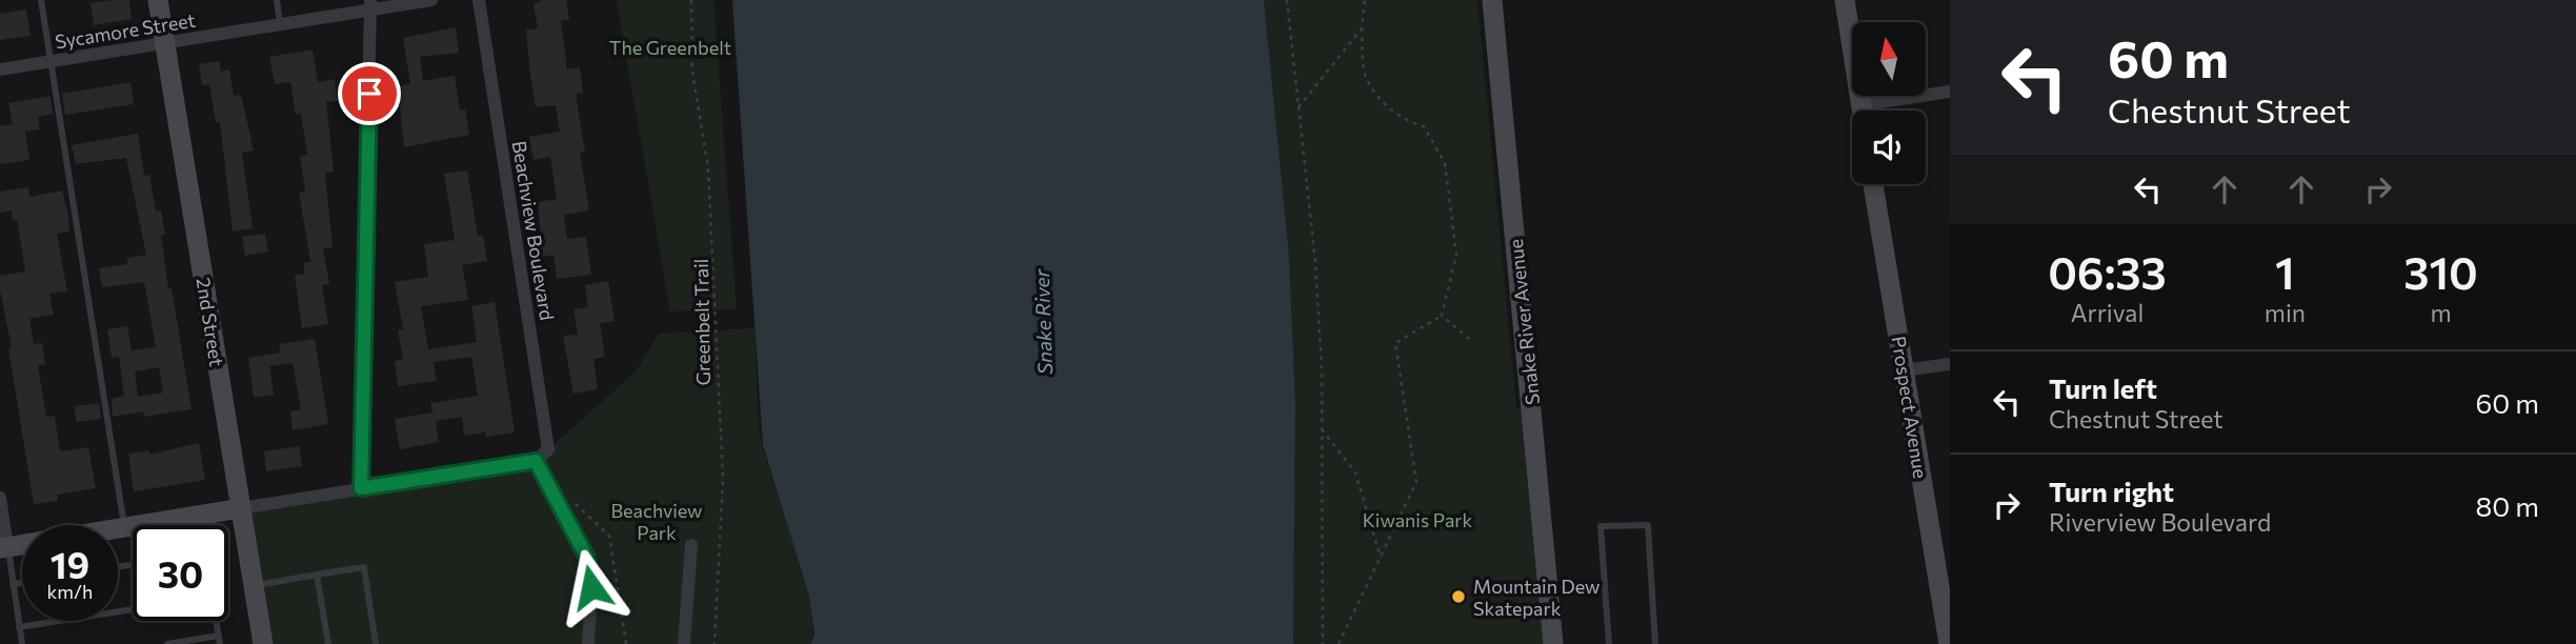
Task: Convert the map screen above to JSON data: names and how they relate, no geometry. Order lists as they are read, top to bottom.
{
  "streets": {
    "street": [
      "Sycamore Street",
      "Beachview Boulevard",
      "2nd Street",
      "Snake River Avenue",
      "Prospect Avenue"
    ],
    "path": ["Greenbelt Trail"]
  },
  "crossings": [
    ["Sycamore Street", "2nd Street"]
  ],
  "water": ["Snake River"],
  "parks": ["The Greenbelt", "Beachview Park", "Kiwanis Park"],
  "places": ["Mountain Dew Skatepark"],
  "north": "top",
  "page": {
    "turn": ["60 m", "Chestnut Street"],
    "eta": [
      "06:33",
      "Arrival",
      "1",
      "min",
      "310",
      "m"
    ],
    "list": [
      {
        "name": "Turn left",
        "note": "Chestnut Street",
        "value": "60 m"
      },
      {
        "name": "Turn right",
        "note": "Riverview Boulevard",
        "value": "80 m"
      }
    ],
    "speed": "19 km/h",
    "limit": "30"
  }
}
